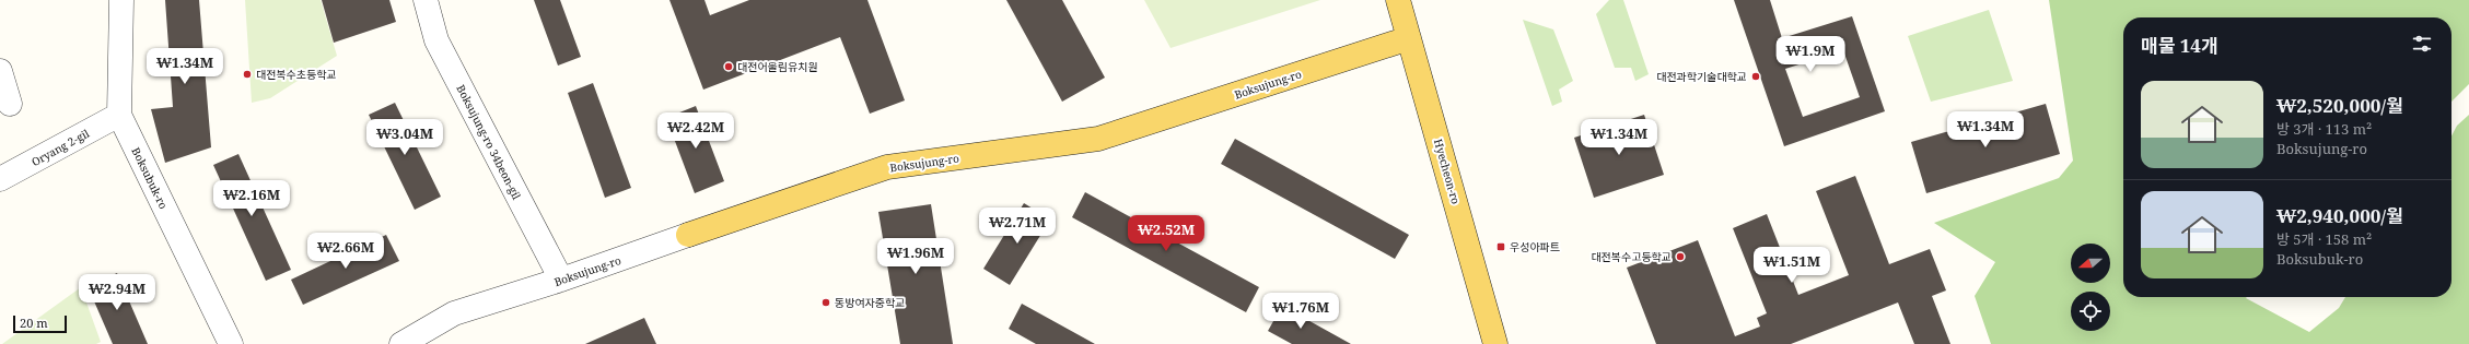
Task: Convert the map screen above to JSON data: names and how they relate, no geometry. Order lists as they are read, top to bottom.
{
  "streets": {
    "main road": ["Boksujung-ro", "Hyecheon-ro"],
    "street": ["Boksujung-ro 34beon-gil", "Oryang 2-gil", "Boksubuk-ro"]
  },
  "crossings": [
    ["Boksujung-ro", "Boksujung-ro 34beon-gil"],
    ["Boksujung-ro", "Hyecheon-ro"],
    ["Oryang 2-gil", "Boksubuk-ro"]
  ],
  "places": {
    "other": [
      "대전어울림유치원",
      "대전복수초등학교",
      "대전과학기술대학교",
      "대전복수고등학교",
      "동방여자중학교"
    ],
    "transit": ["우성아파트"]
  },
  "scale_bar": "20 m",
  "north": "left",
  "page": {
    "heading": "매물 14개",
    "price": [
      "₩1.9M",
      "₩1.34M",
      "₩1.34M",
      "₩2.42M",
      "₩3.04M",
      "₩1.34M",
      "₩2.16M",
      "₩2.71M",
      "₩2.52M",
      "₩2.66M",
      "₩1.96M",
      "₩1.51M",
      "₩2.94M",
      "₩1.76M"
    ],
    "list": [
      {
        "name": "₩2,520,000/월",
        "note": "방 3개 · 113 m² · Boksujung-ro"
      },
      {
        "name": "₩2,940,000/월",
        "note": "방 5개 · 158 m² · Boksubuk-ro"
      }
    ],
    "scale": "20 m"
  }
}
